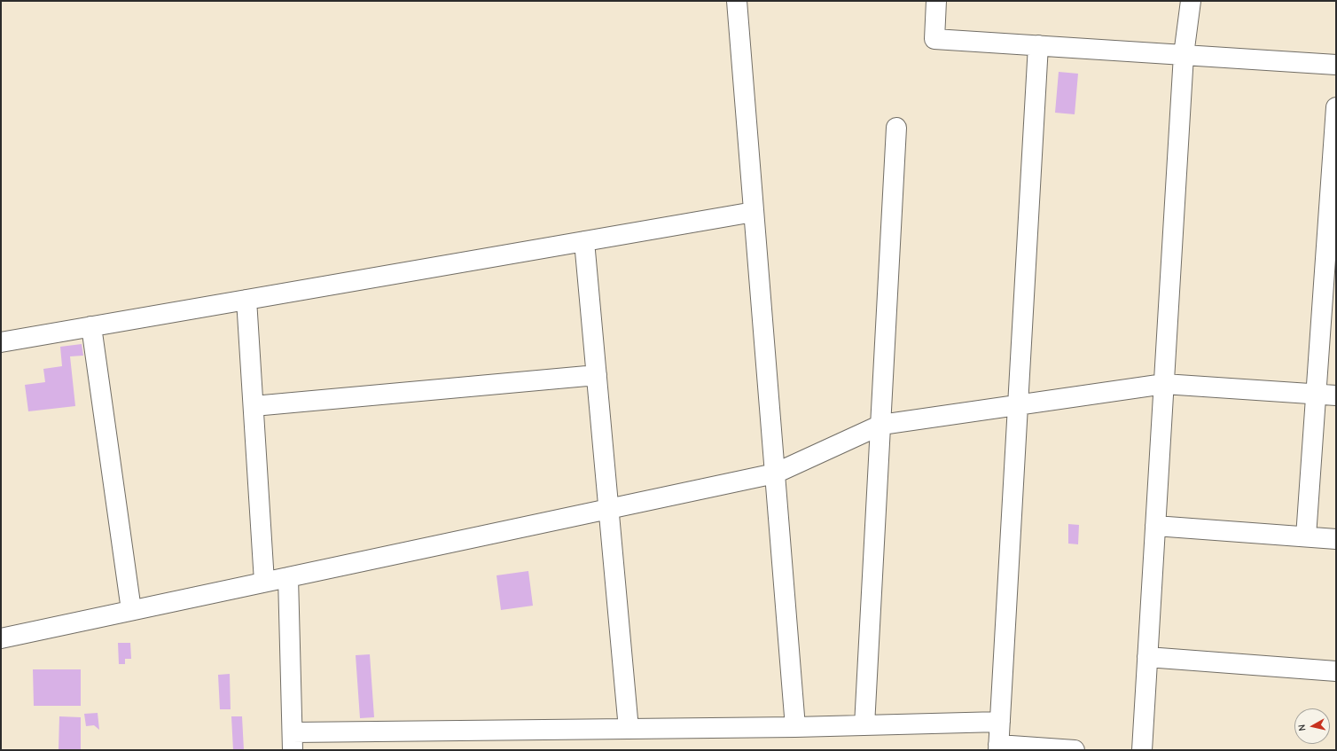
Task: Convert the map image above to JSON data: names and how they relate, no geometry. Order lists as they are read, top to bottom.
{
  "north": "left"
}
